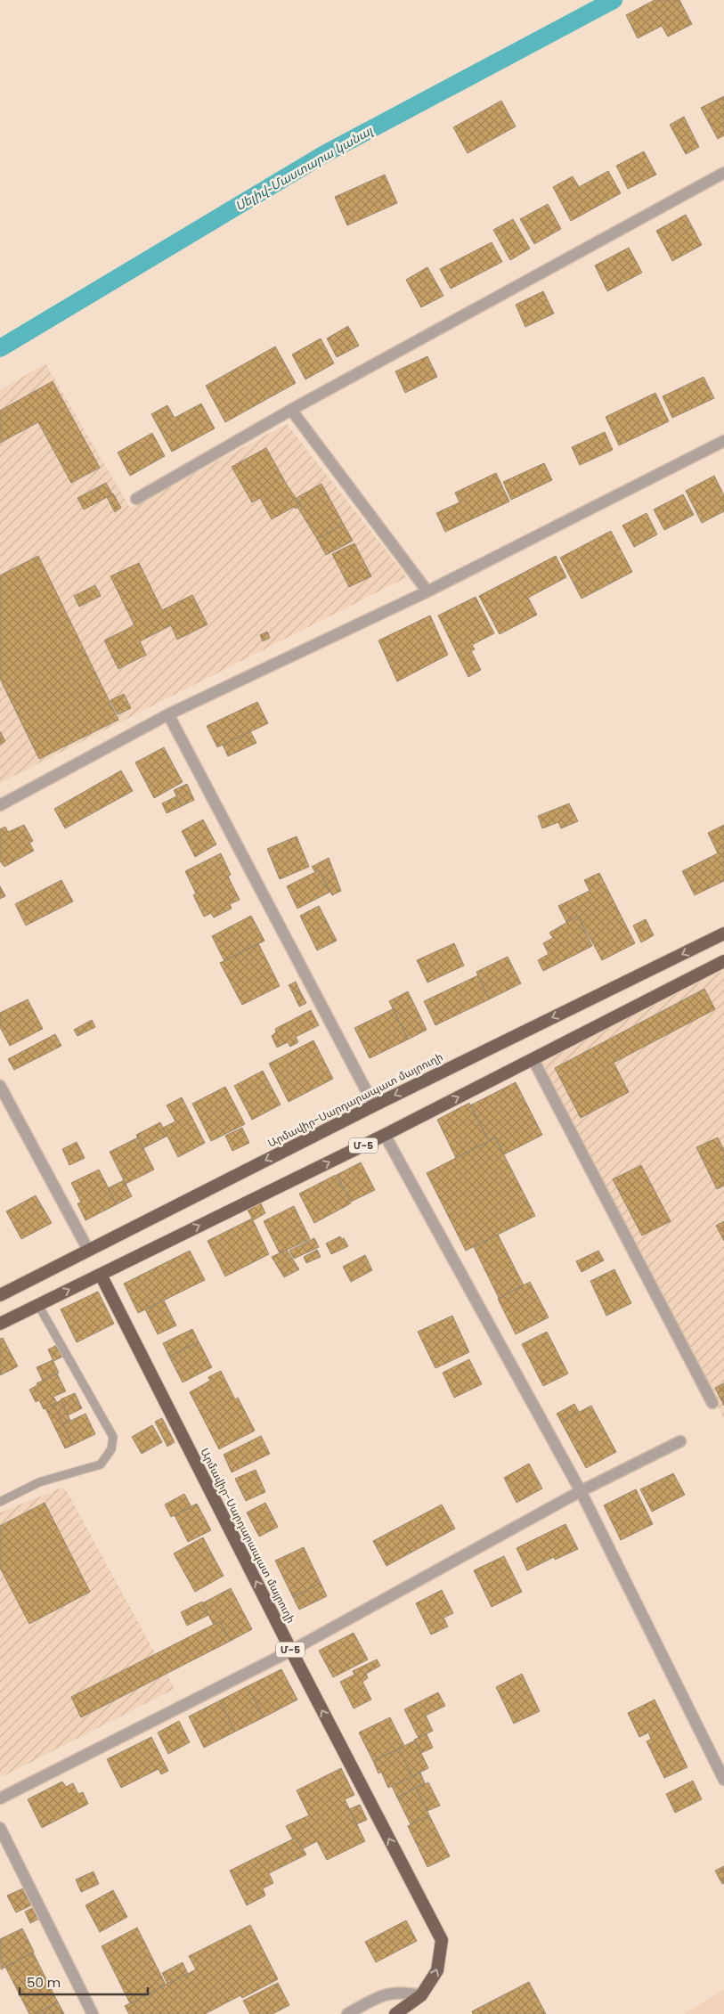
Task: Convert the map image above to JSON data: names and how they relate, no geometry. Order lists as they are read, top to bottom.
{
  "streets": {
    "highway": ["Արմավիր-Սարդարապատ մայրուղի", "Մ-5"]
  },
  "crossings": [
    ["Արմավիր-Սարդարապատ մայրուղի", "Մ-5"]
  ],
  "water": ["Սելիվ֊Մաստարա կանալ"],
  "scale_bar": "50 m"
}
